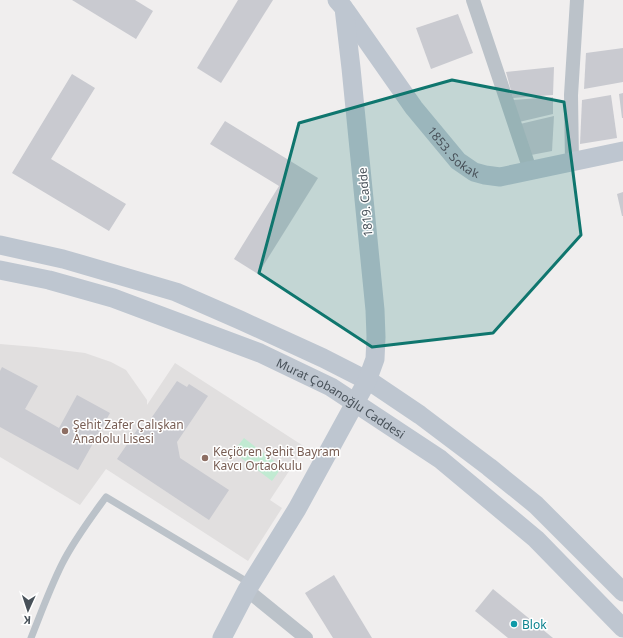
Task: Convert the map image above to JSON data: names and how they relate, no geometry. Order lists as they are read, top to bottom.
{
  "streets": {
    "main road": ["1853. Sokak", "1819. Cadde", "Murat Çobanoğlu Caddesi"]
  },
  "crossings": [
    ["1853. Sokak", "1819. Cadde"],
    ["1819. Cadde", "Murat Çobanoğlu Caddesi"]
  ],
  "places": ["Şehit Zafer Çalışkan Anadolu Lisesi", "Keçiören Şehit Bayram Kavcı Ortaokulu", "Blok"],
  "north": "bottom"
}
